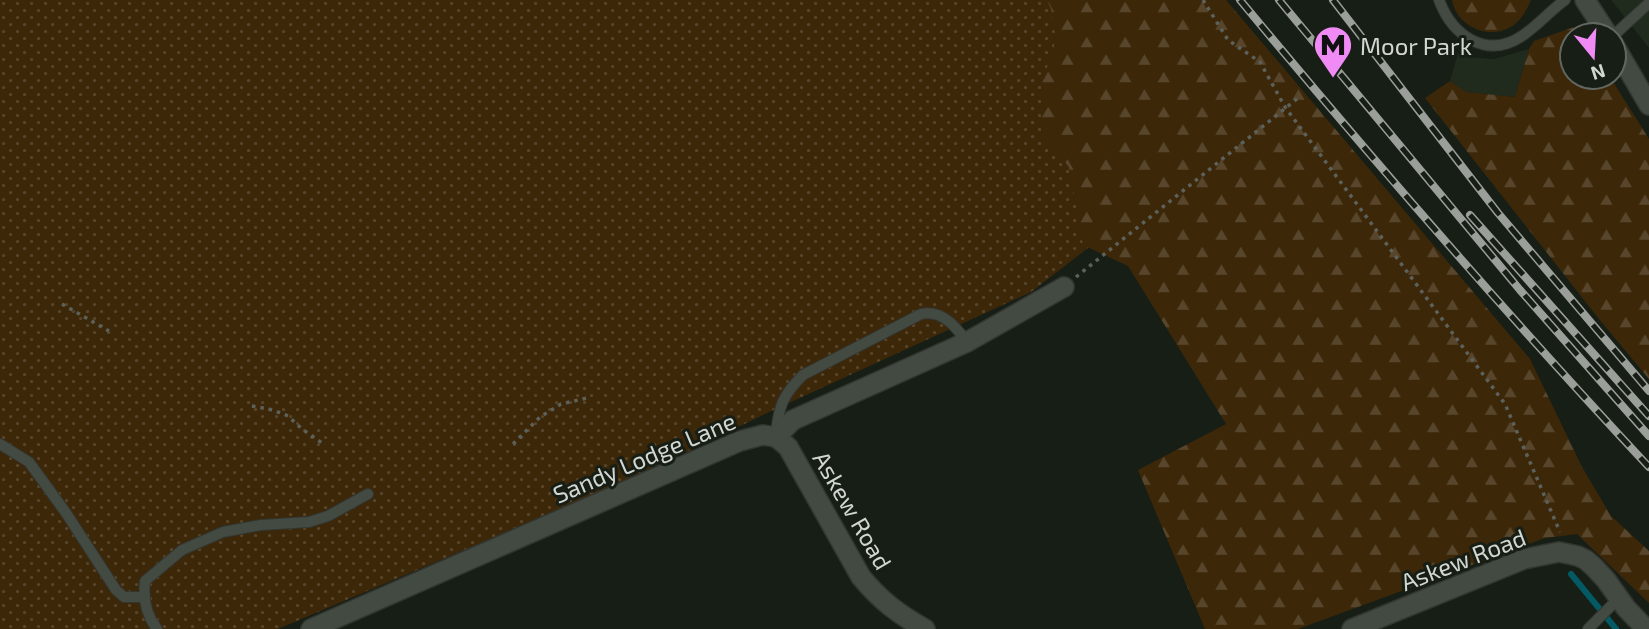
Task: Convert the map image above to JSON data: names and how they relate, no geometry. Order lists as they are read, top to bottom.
{
  "streets": {
    "street": ["Sandy Lodge Lane", "Askew Road"]
  },
  "crossings": [
    ["Sandy Lodge Lane", "Askew Road"]
  ],
  "places": {
    "metro station": ["Moor Park"]
  },
  "north": "bottom"
}
